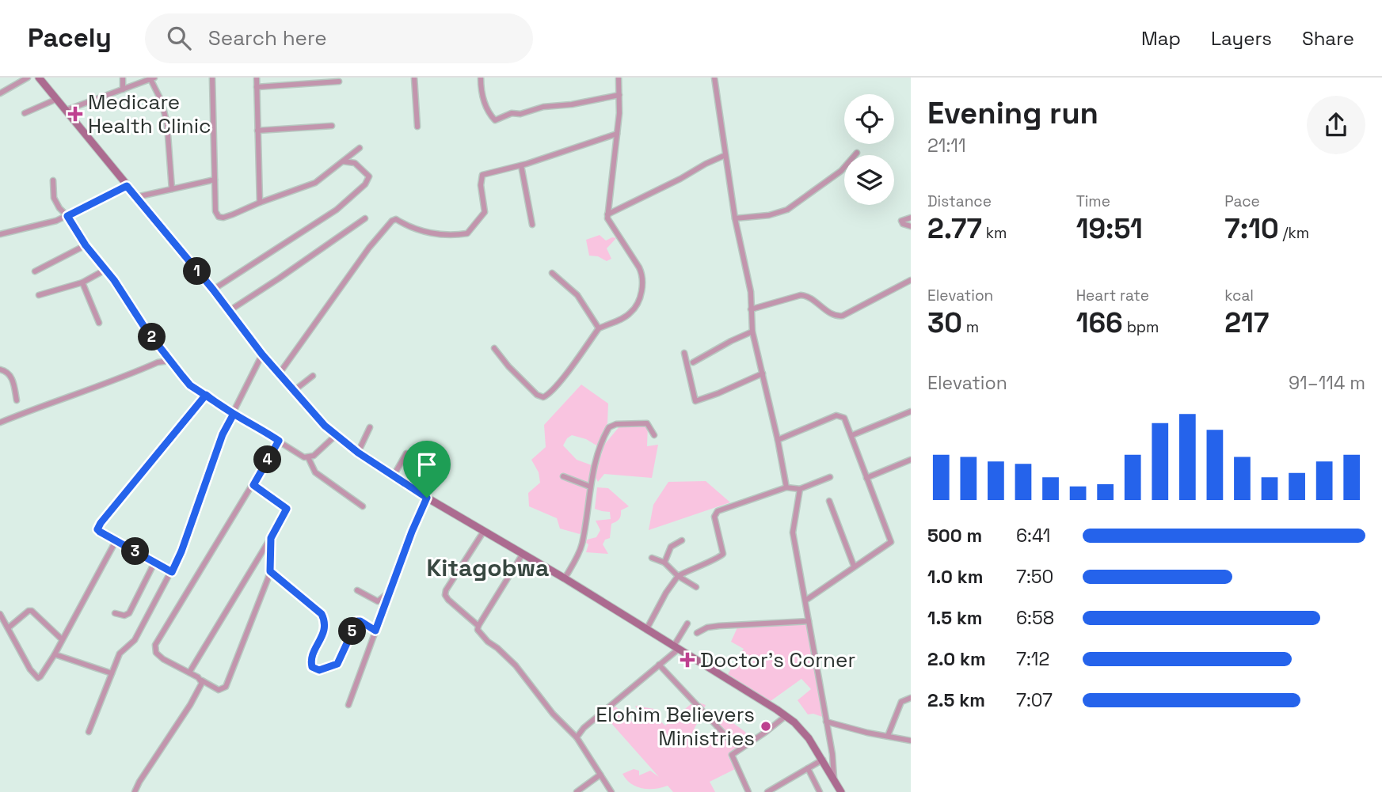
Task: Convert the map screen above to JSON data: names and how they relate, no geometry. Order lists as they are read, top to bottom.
{
  "districts": ["Kitagobwa"],
  "places": {
    "health": ["Medicare Health Clinic", "Doctor's Corner"],
    "other": ["Elohim Believers Ministries"]
  },
  "page": {
    "header": "Pacely",
    "search": "Search here",
    "nav": ["Map", "Layers", "Share"],
    "heading": ["Evening run", "21:11"],
    "stats": [
      ["Distance", "2.77 km"],
      ["Time", "19:51"],
      ["Pace", "7:10 /km"],
      ["Elevation", "30 m"],
      ["Heart rate", "166 bpm"],
      ["kcal", "217"]
    ],
    "pins": [
      "1",
      "2",
      "4",
      "3",
      "5"
    ],
    "chart": ["Elevation", "91–114 m"],
    "list": [
      {
        "name": "500 m",
        "note": "6:41"
      },
      {
        "name": "1.0 km",
        "note": "7:50"
      },
      {
        "name": "1.5 km",
        "note": "6:58"
      },
      {
        "name": "2.0 km",
        "note": "7:12"
      },
      {
        "name": "2.5 km",
        "note": "7:07"
      }
    ]
  }
}
